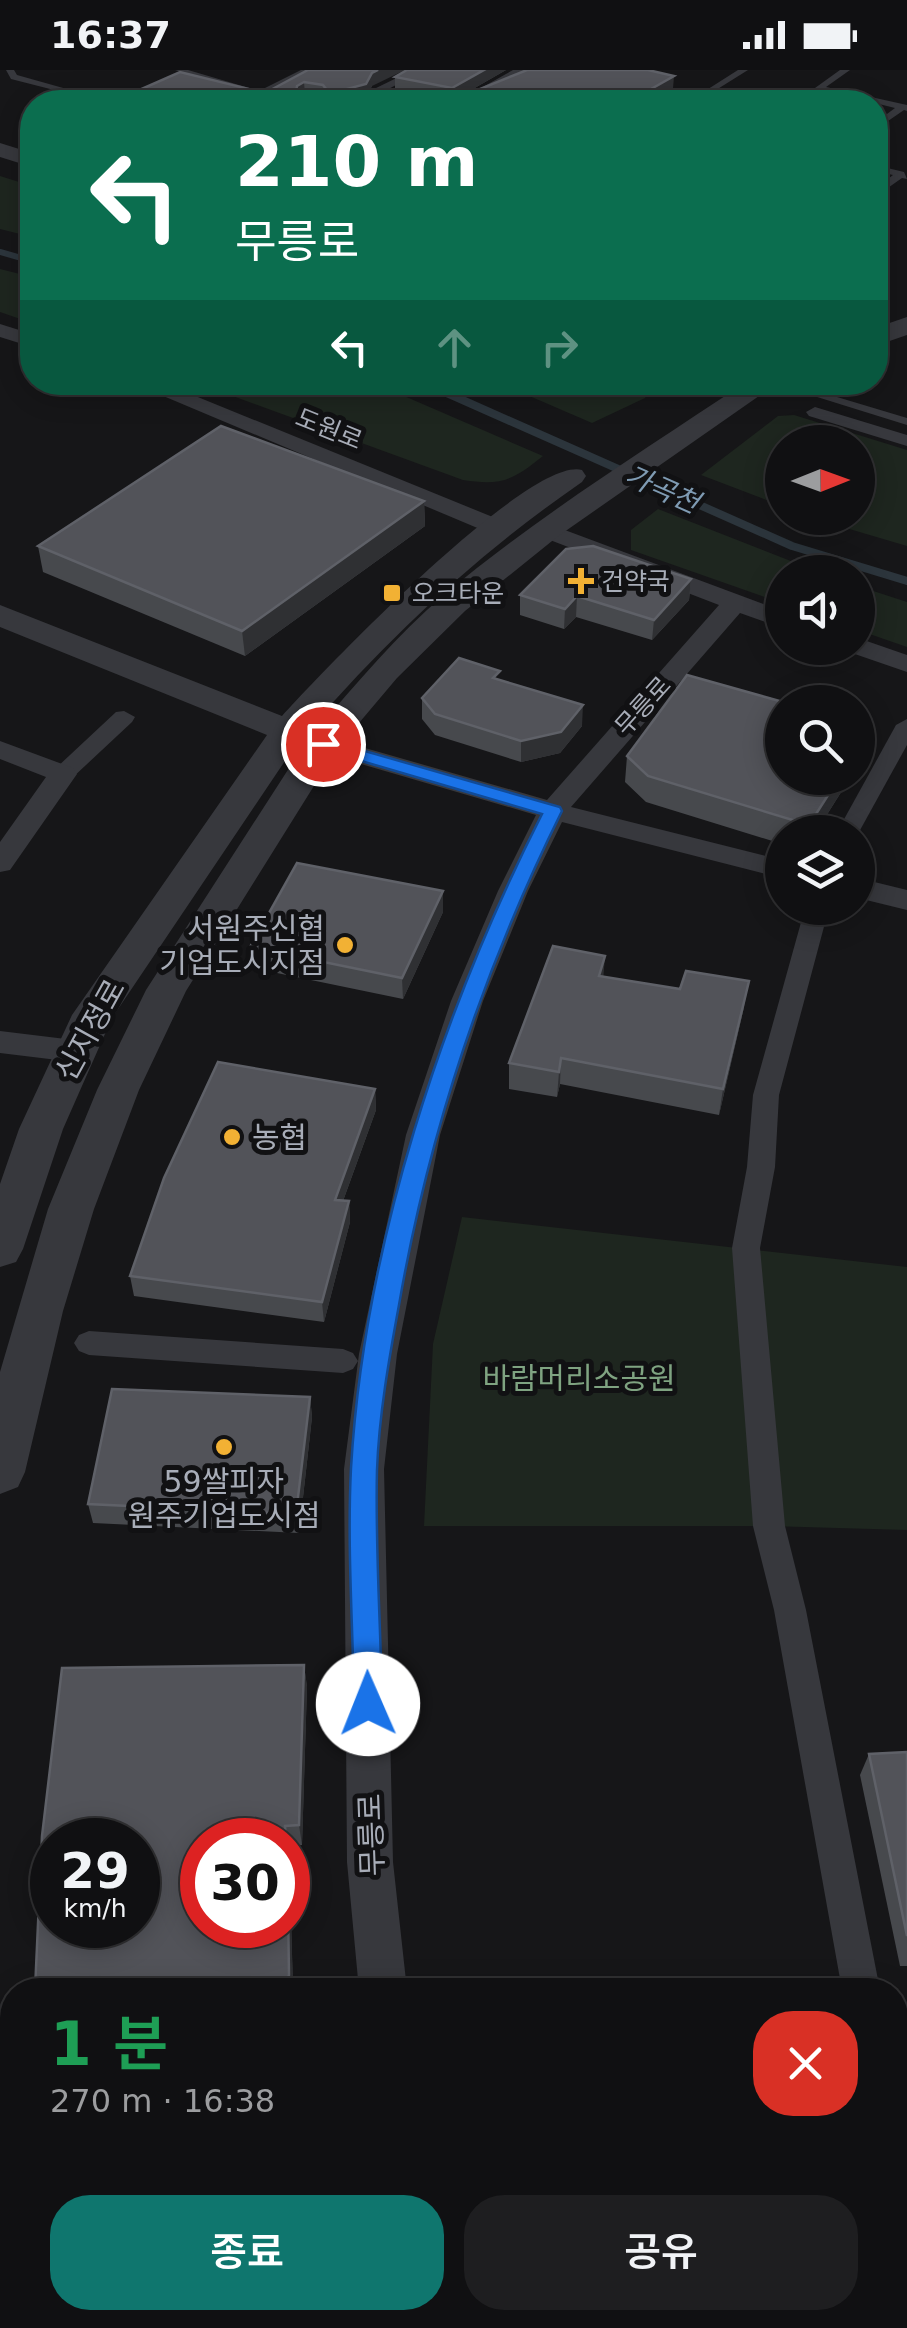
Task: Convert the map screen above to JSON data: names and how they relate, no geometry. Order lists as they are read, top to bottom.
{
  "streets": {
    "street": ["도원로", "무릉로", "신지정로"]
  },
  "water": ["가곡천"],
  "parks": ["바람머리소공원"],
  "places": {
    "health": ["건약국"],
    "transit": ["오크타운"],
    "other": ["서원주신협 기업도시지점", "농협", "59쌀피자 원주기업도시점"]
  },
  "north": "right",
  "page": {
    "status": "16:37",
    "turn": ["210 m", "무릉로"],
    "speed": "29 km/h",
    "limit": "30",
    "heading": ["1 분", "270 m · 16:38"],
    "buttons": ["종료", "공유"]
  }
}
